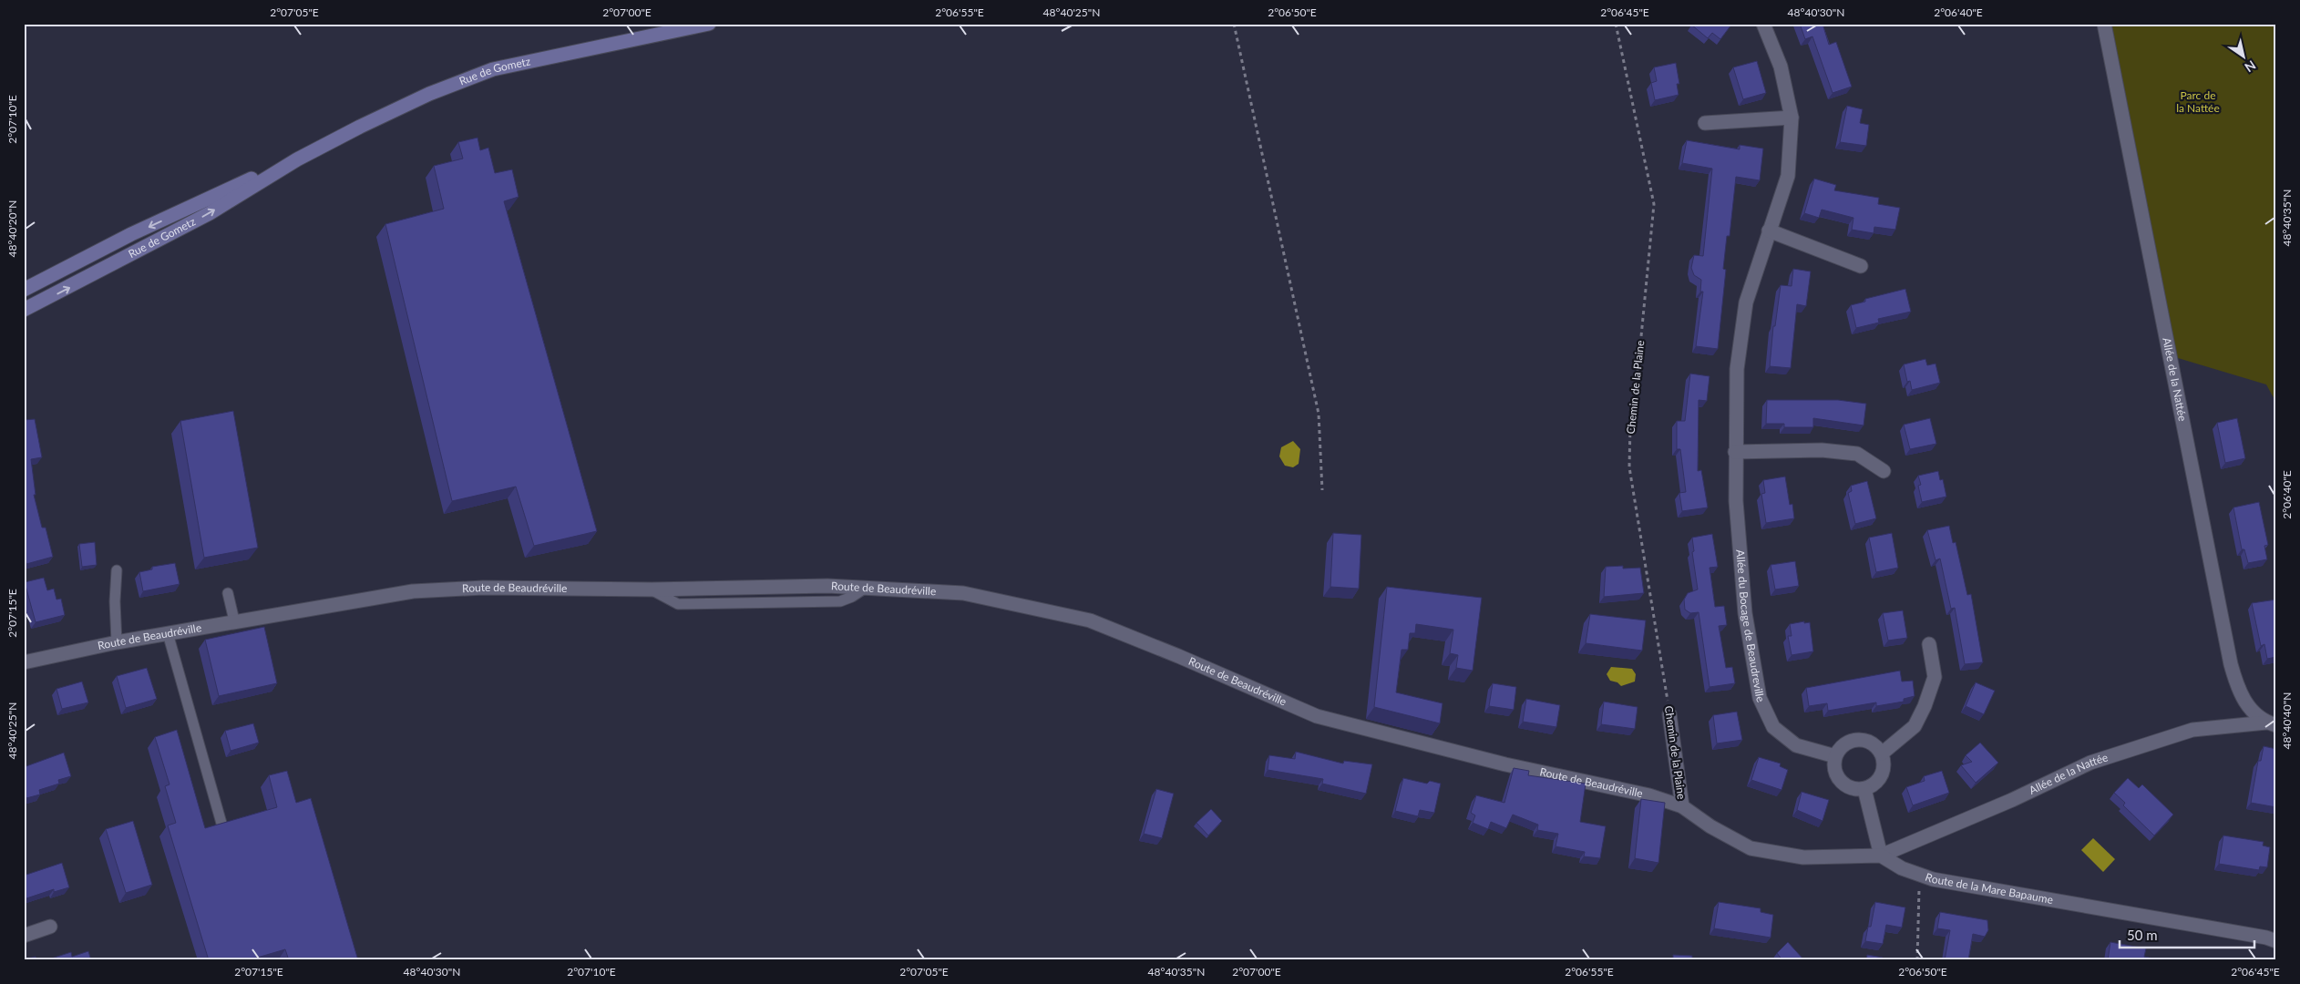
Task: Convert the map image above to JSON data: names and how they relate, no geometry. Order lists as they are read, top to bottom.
{
  "streets": {
    "main road": ["Rue de Gometz"],
    "street": [
      "Allée de la Nattée",
      "Chemin de la Plaine",
      "Route de Beaudréville",
      "Allée du Bocage de Beaudreville",
      "Route de la Mare Bapaume"
    ]
  },
  "crossings": [
    ["Allée de la Nattée", "Route de Beaudréville"],
    ["Allée de la Nattée", "Route de la Mare Bapaume"],
    ["Chemin de la Plaine", "Route de Beaudréville"],
    ["Route de Beaudréville", "Route de la Mare Bapaume"]
  ],
  "parks": ["Parc de la Nattée"],
  "scale_bar": "50 m",
  "north": "bottom right",
  "coordinates": [
    "2°07'05\"E",
    "2°07'00\"E",
    "2°06'55\"E",
    "48°40'25\"N",
    "2°06'50\"E",
    "2°06'45\"E",
    "48°40'30\"N",
    "2°06'40\"E",
    "2°07'10\"E",
    "48°40'35\"N",
    "48°40'20\"N",
    "2°07'15\"E",
    "48°40'40\"N"
  ]
}
